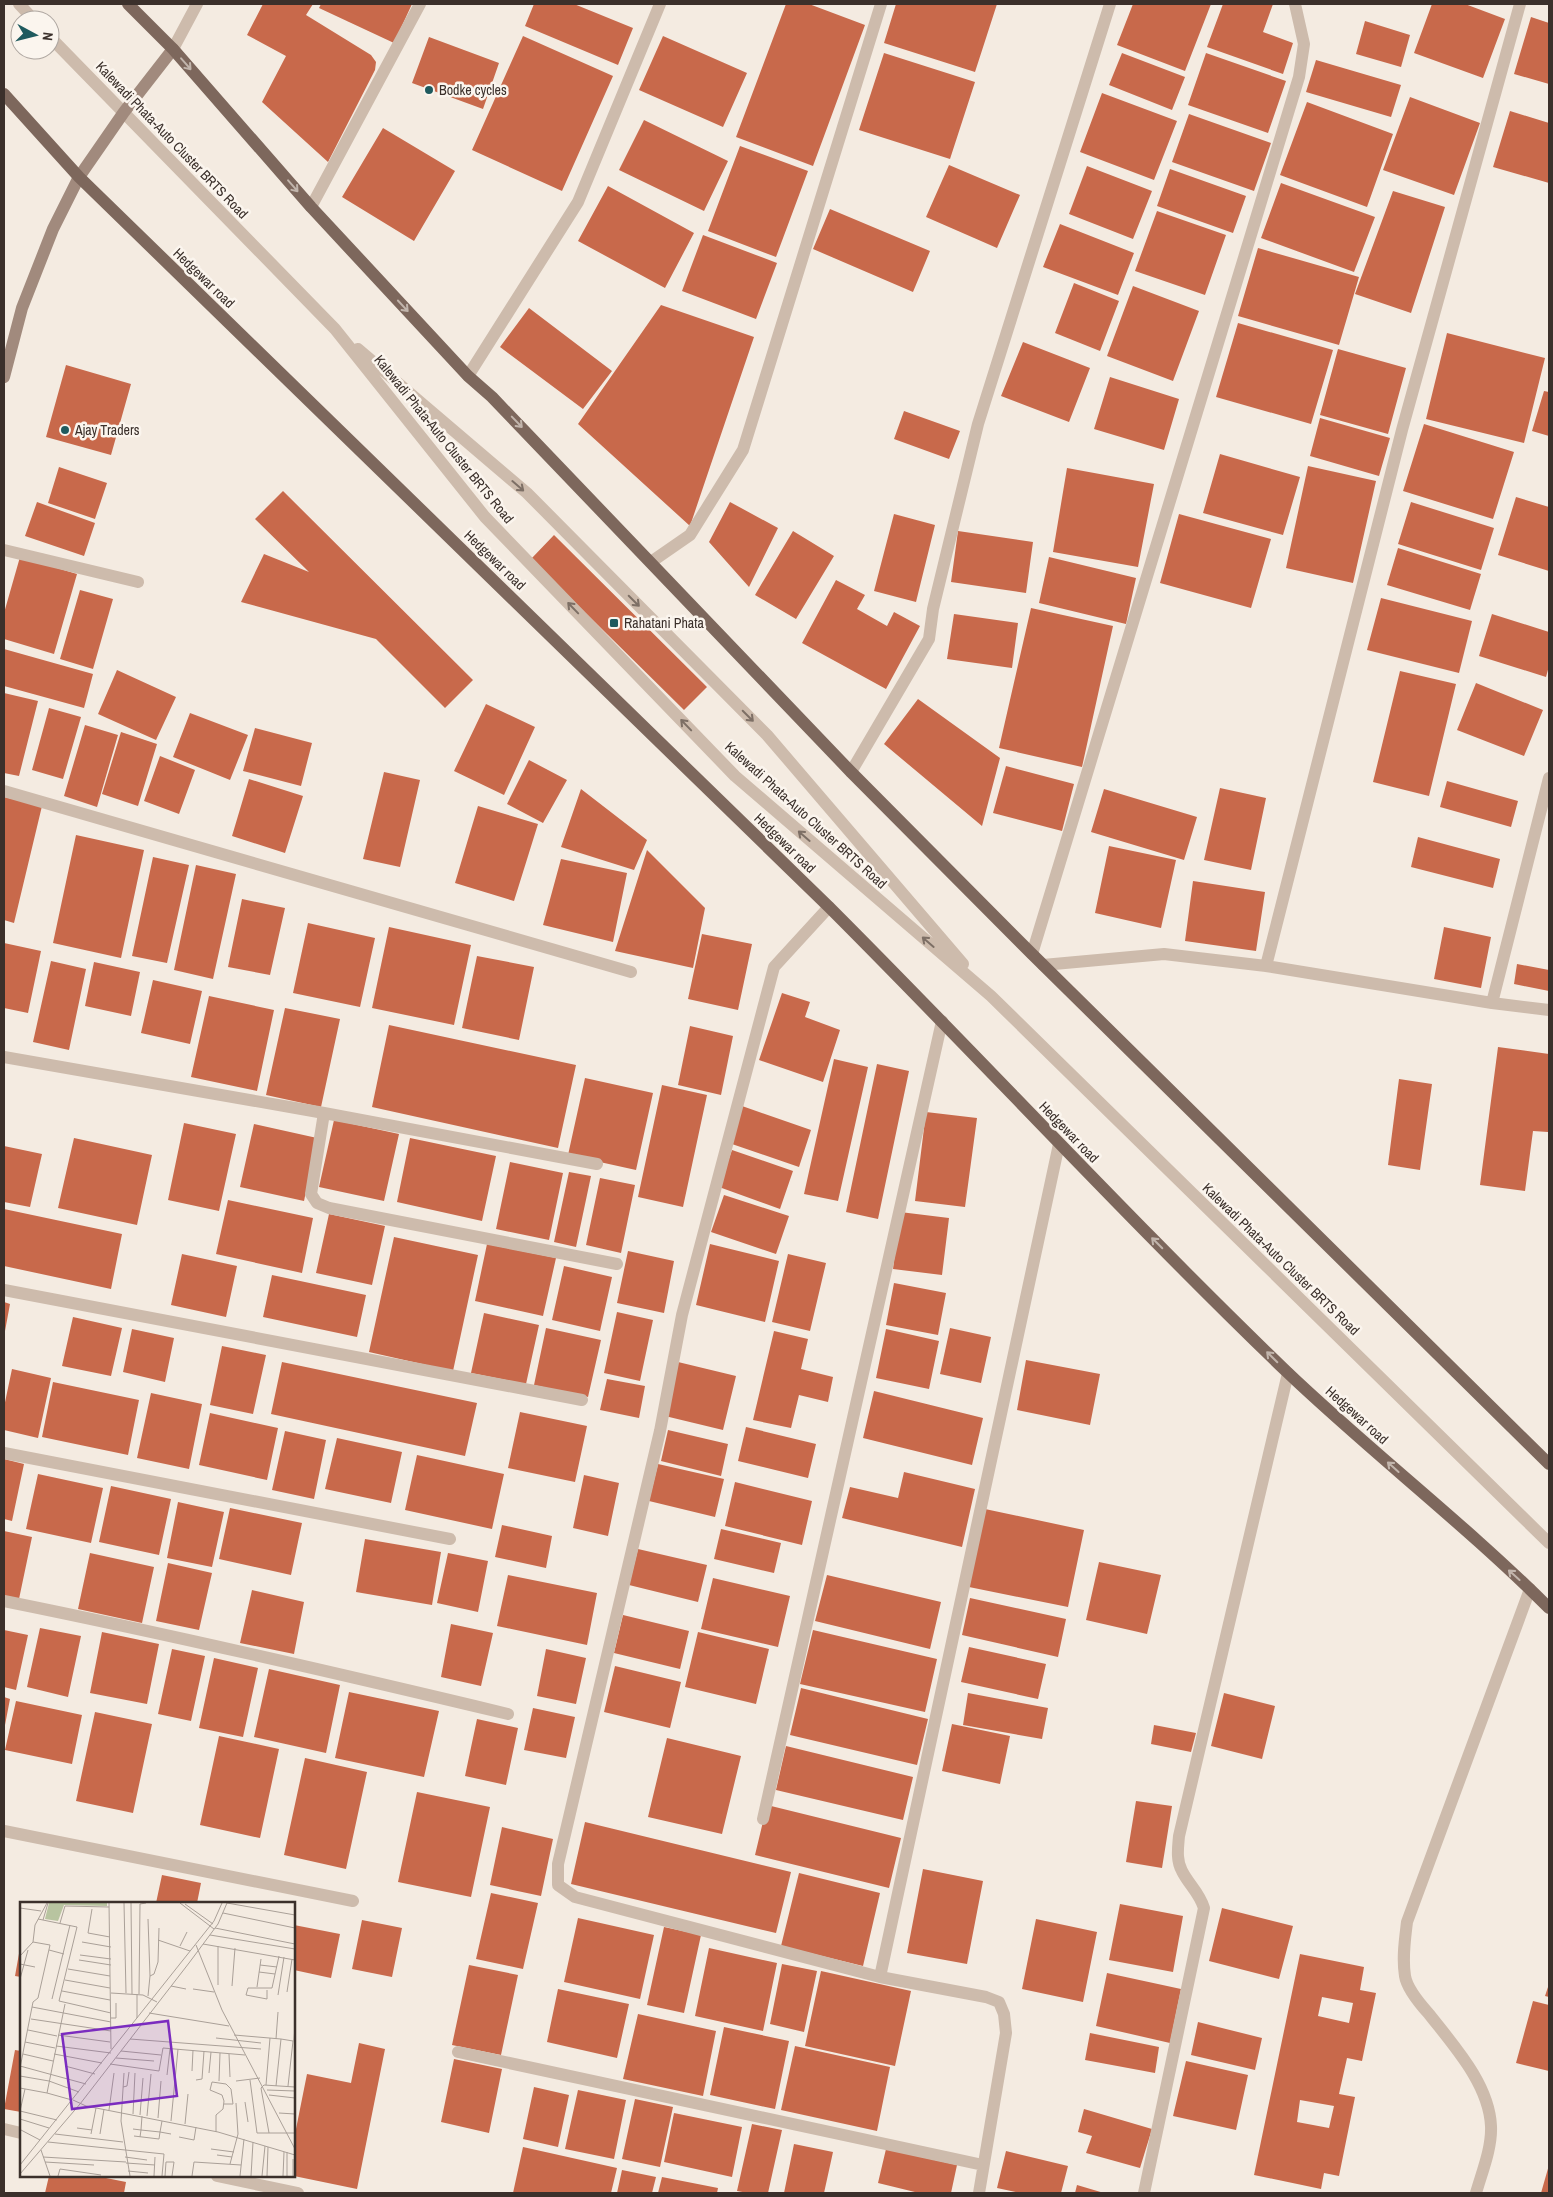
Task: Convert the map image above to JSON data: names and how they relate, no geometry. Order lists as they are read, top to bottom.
{
  "streets": {
    "main road": ["Hedgewar road"],
    "street": ["Kalewadi Phata-Auto Cluster BRTS Road"]
  },
  "places": {
    "other": ["Bodke cycles", "Ajay Traders"],
    "transit": ["Rahatani Phata"]
  },
  "north": "right"
}
